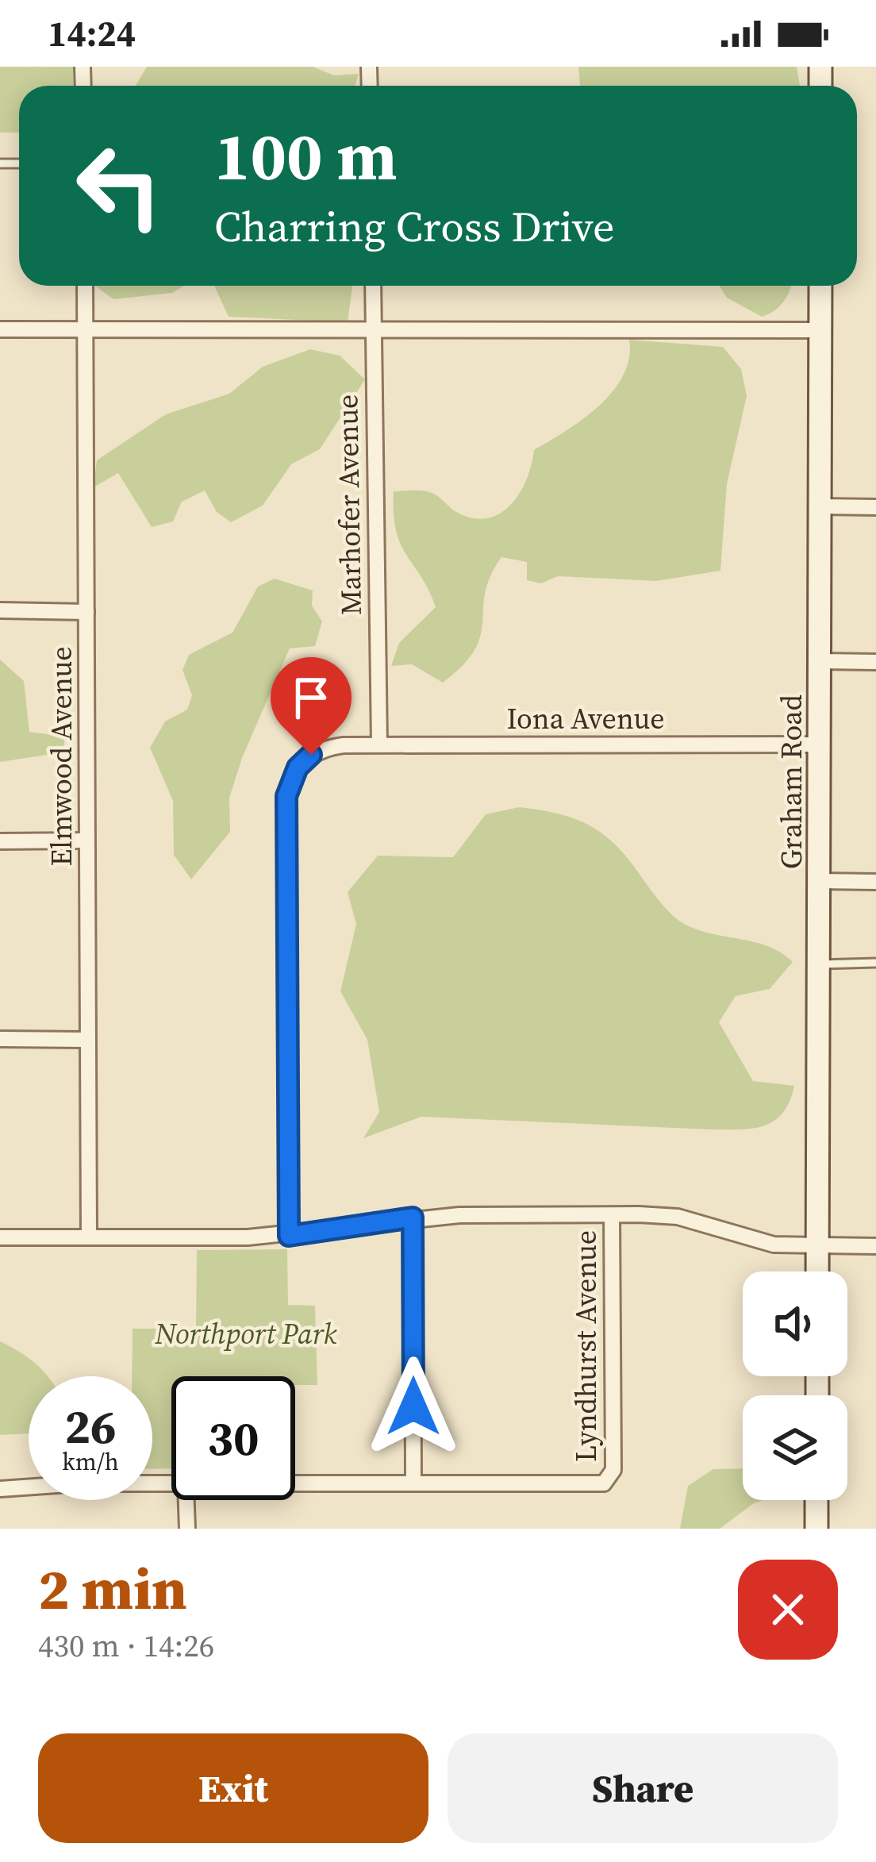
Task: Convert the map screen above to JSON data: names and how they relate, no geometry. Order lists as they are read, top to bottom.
{
  "streets": {
    "main road": ["Graham Road"],
    "street": [
      "Marhofer Avenue",
      "Iona Avenue",
      "Elmwood Avenue",
      "Lyndhurst Avenue"
    ]
  },
  "crossings": [
    ["Marhofer Avenue", "Iona Avenue"],
    ["Iona Avenue", "Graham Road"]
  ],
  "parks": ["Northport Park"],
  "page": {
    "status": "14:24",
    "turn": ["100 m", "Charring Cross Drive"],
    "speed": "26 km/h",
    "limit": "30",
    "heading": ["2 min", "430 m · 14:26"],
    "buttons": ["Exit", "Share"]
  }
}
